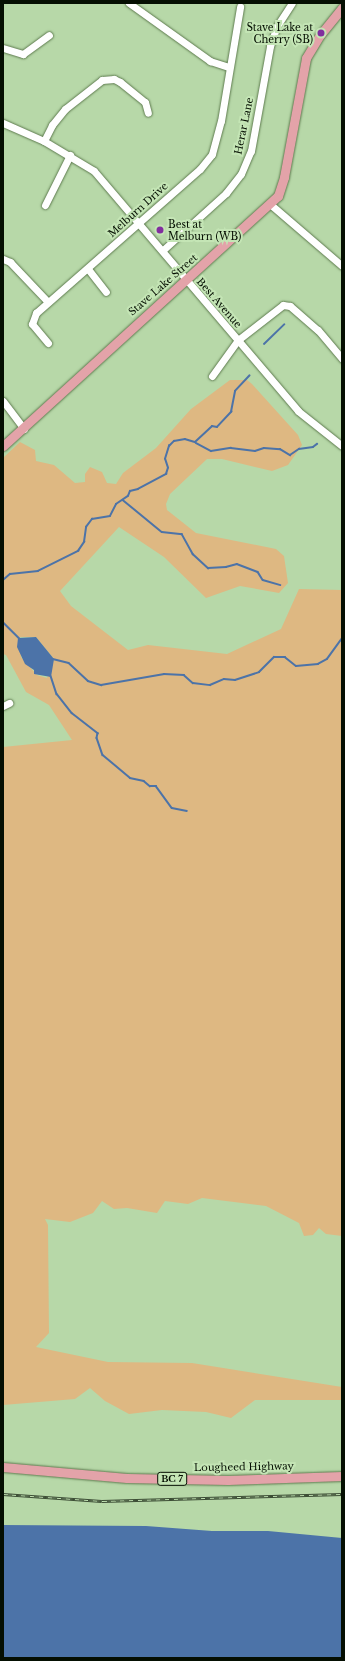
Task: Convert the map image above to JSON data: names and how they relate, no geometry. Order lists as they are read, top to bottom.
{
  "streets": {
    "main road": ["Stave Lake Street", "Lougheed Highway", "BC 7"],
    "street": ["Herar Lane", "Melburn Drive", "Best Avenue"]
  },
  "crossings": [
    ["Herar Lane", "Best Avenue"],
    ["Melburn Drive", "Best Avenue"],
    ["Stave Lake Street", "Best Avenue"]
  ],
  "places": ["Stave Lake at Cherry (SB)", "Best at Melburn (WB)"]
}
